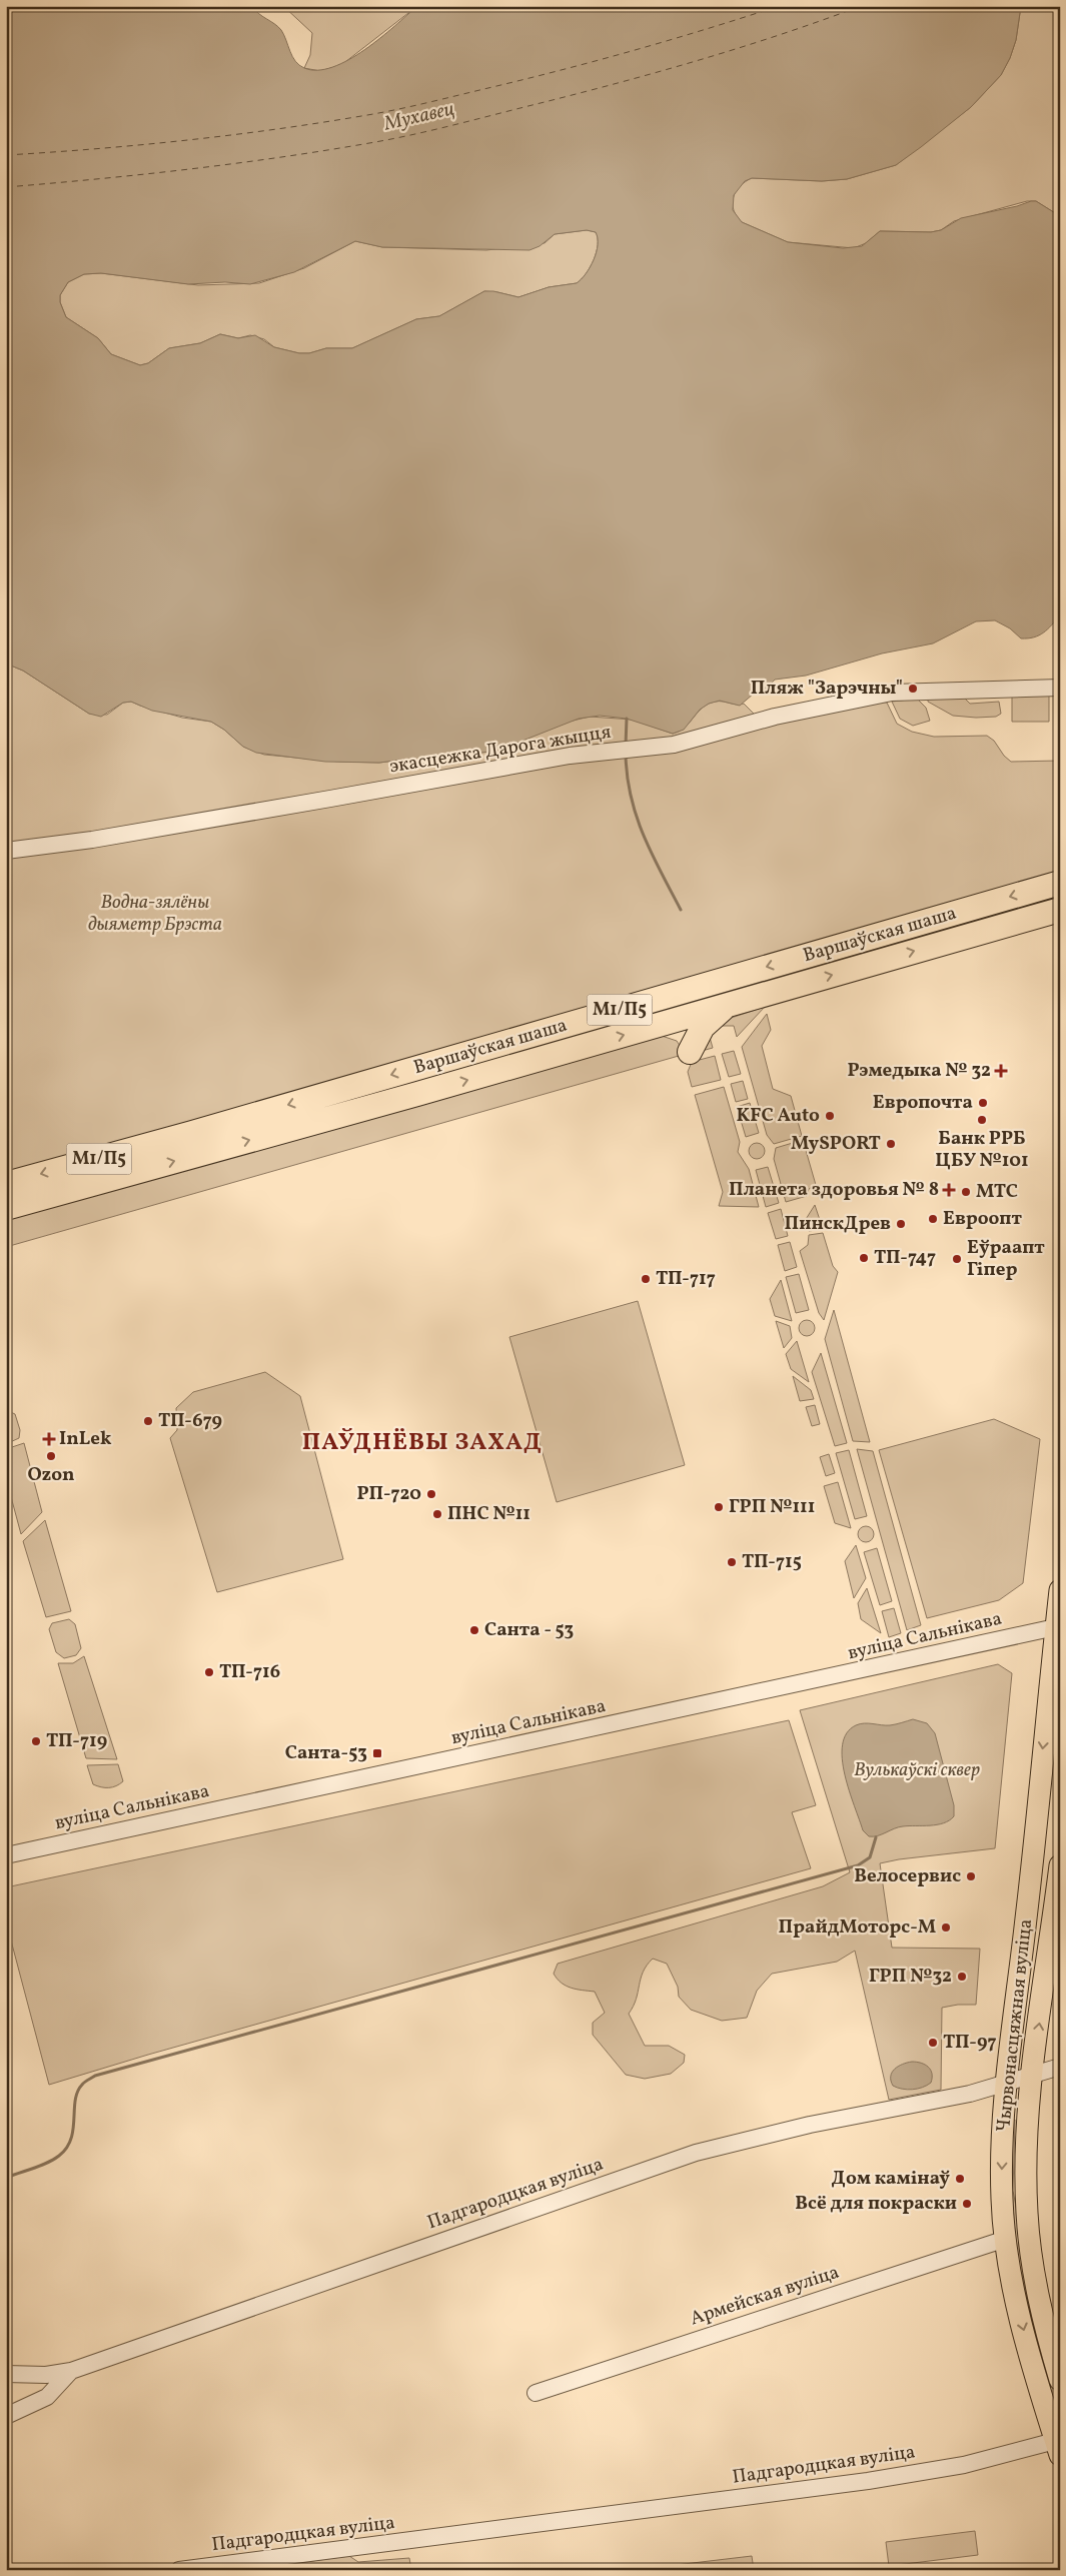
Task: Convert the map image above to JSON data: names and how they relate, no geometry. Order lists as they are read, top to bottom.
{
  "streets": {
    "highway": ["Варшаўская шаша", "М1/П5"],
    "main road": ["Чырвонасцяжная вуліца"],
    "street": [
      "экасцежка Дарога жыцця",
      "вуліца Сальнікава",
      "Падгародцкая вуліца",
      "Армейская вуліца"
    ]
  },
  "crossings": [
    ["вуліца Сальнікава", "Чырвонасцяжная вуліца"],
    ["Чырвонасцяжная вуліца", "Падгародцкая вуліца"],
    ["Чырвонасцяжная вуліца", "Армейская вуліца"]
  ],
  "districts": ["ПАЎДНЁВЫ ЗАХАД"],
  "water": ["Мухавец"],
  "parks": ["Водна-зялёны дыяметр Брэста", "Вулькаўскі сквер"],
  "places": {
    "other": [
      "Пляж \"Зарэчны\"",
      "Европочта",
      "KFC Auto",
      "Банк РРБ ЦБУ №101",
      "MySPORT",
      "МТС",
      "Евроопт",
      "ПинскДрев",
      "ТП-747",
      "Еўраапт Гіпер",
      "ТП-717",
      "ТП-679",
      "Ozon",
      "РП-720",
      "ГРП №111",
      "ПНС №11",
      "ТП-715",
      "Санта - 53",
      "ТП-716",
      "ТП-719",
      "Велосервис",
      "ПрайдМоторс-М",
      "ГРП №32",
      "ТП-97",
      "Дом камiнаў",
      "Всё для покраски"
    ],
    "health": ["Рэмедыка № 32", "Планета здоровья № 8", "InLek"],
    "transit": ["Санта-53"]
  }
}
